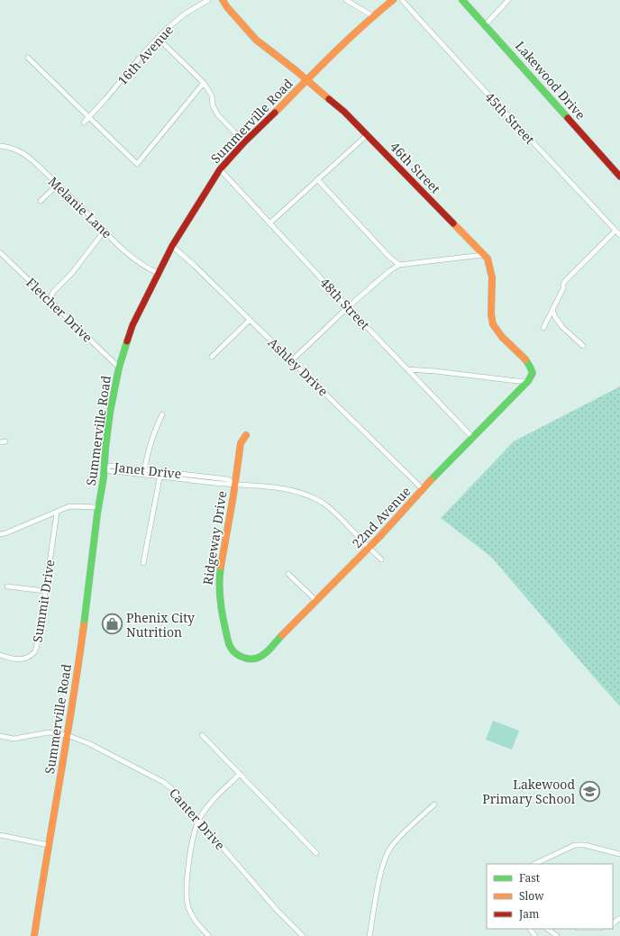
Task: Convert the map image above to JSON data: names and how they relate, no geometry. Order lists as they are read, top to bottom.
{
  "streets": {
    "street": [
      "16th Avenue",
      "Lakewood Drive",
      "45th Street",
      "Summerville Road",
      "46th Street",
      "Melanie Lane",
      "48th Street",
      "Fletcher Drive",
      "Ashley Drive",
      "Janet Drive",
      "22nd Avenue",
      "Ridgeway Drive",
      "Summit Drive",
      "Canter Drive"
    ]
  },
  "crossings": [
    ["Summerville Road", "46th Street"],
    ["Summerville Road", "Melanie Lane"],
    ["Summerville Road", "48th Street"],
    ["Summerville Road", "Fletcher Drive"],
    ["Summerville Road", "Ashley Drive"],
    ["Summerville Road", "Janet Drive"],
    ["Summerville Road", "Canter Drive"],
    ["46th Street", "22nd Avenue"],
    ["48th Street", "22nd Avenue"],
    ["Ashley Drive", "22nd Avenue"],
    ["Janet Drive", "22nd Avenue"],
    ["Janet Drive", "Ridgeway Drive"],
    ["22nd Avenue", "Ridgeway Drive"]
  ],
  "places": {
    "shop": ["Phenix City Nutrition"],
    "school or university": ["Lakewood Primary School"]
  },
  "legend": ["Fast", "Slow", "Jam"]
}
